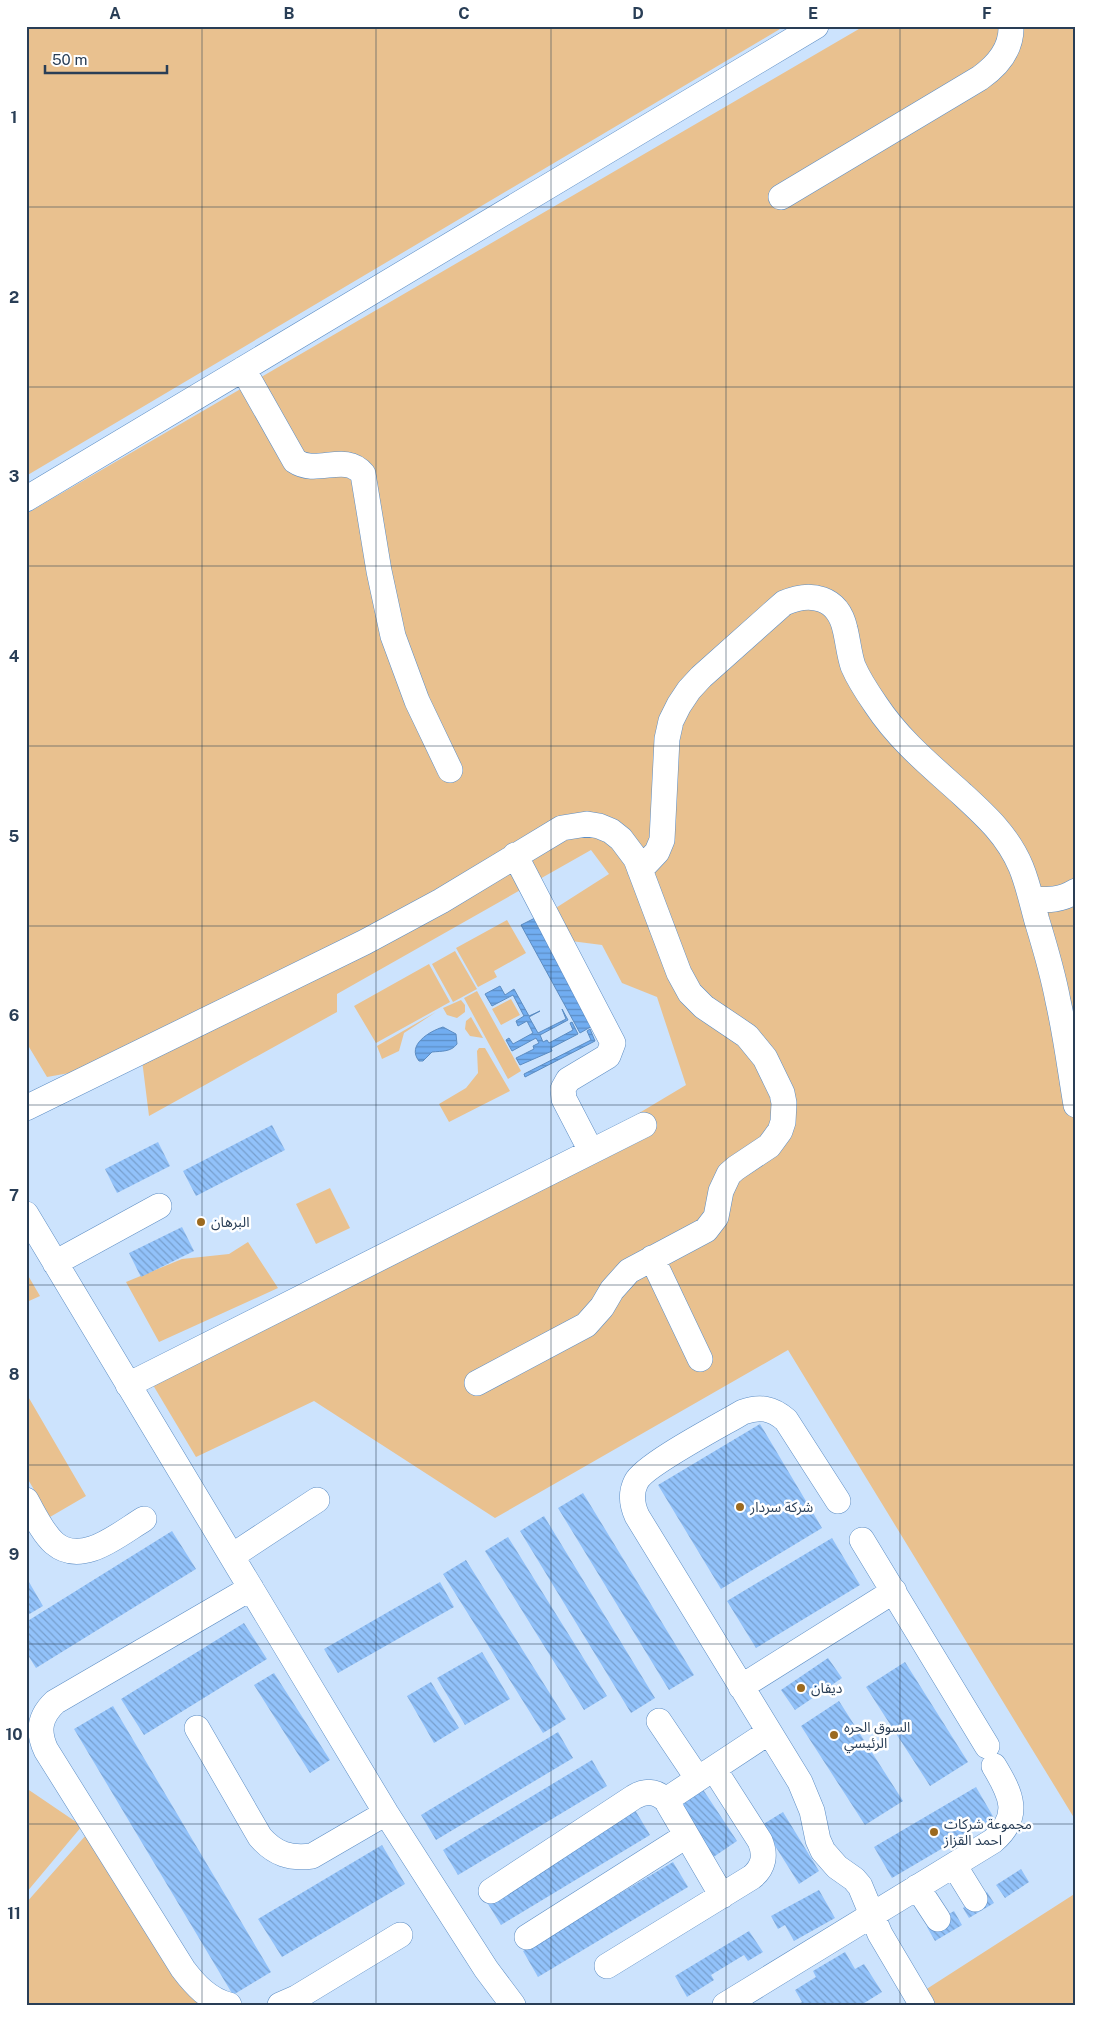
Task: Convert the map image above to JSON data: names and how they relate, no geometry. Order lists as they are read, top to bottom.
{
  "places": [
    "البرهان",
    "شركة سردار",
    "ديفان",
    "السوق الحره الرئيسي",
    "مجموعة شركات احمد القزاز"
  ],
  "scale_bar": "50 m",
  "grid": {
    "columns": [
      "A",
      "B",
      "C",
      "D",
      "E",
      "F"
    ],
    "rows": [
      "1",
      "2",
      "3",
      "4",
      "5",
      "6",
      "7",
      "8",
      "9",
      "10",
      "11"
    ]
  }
}
